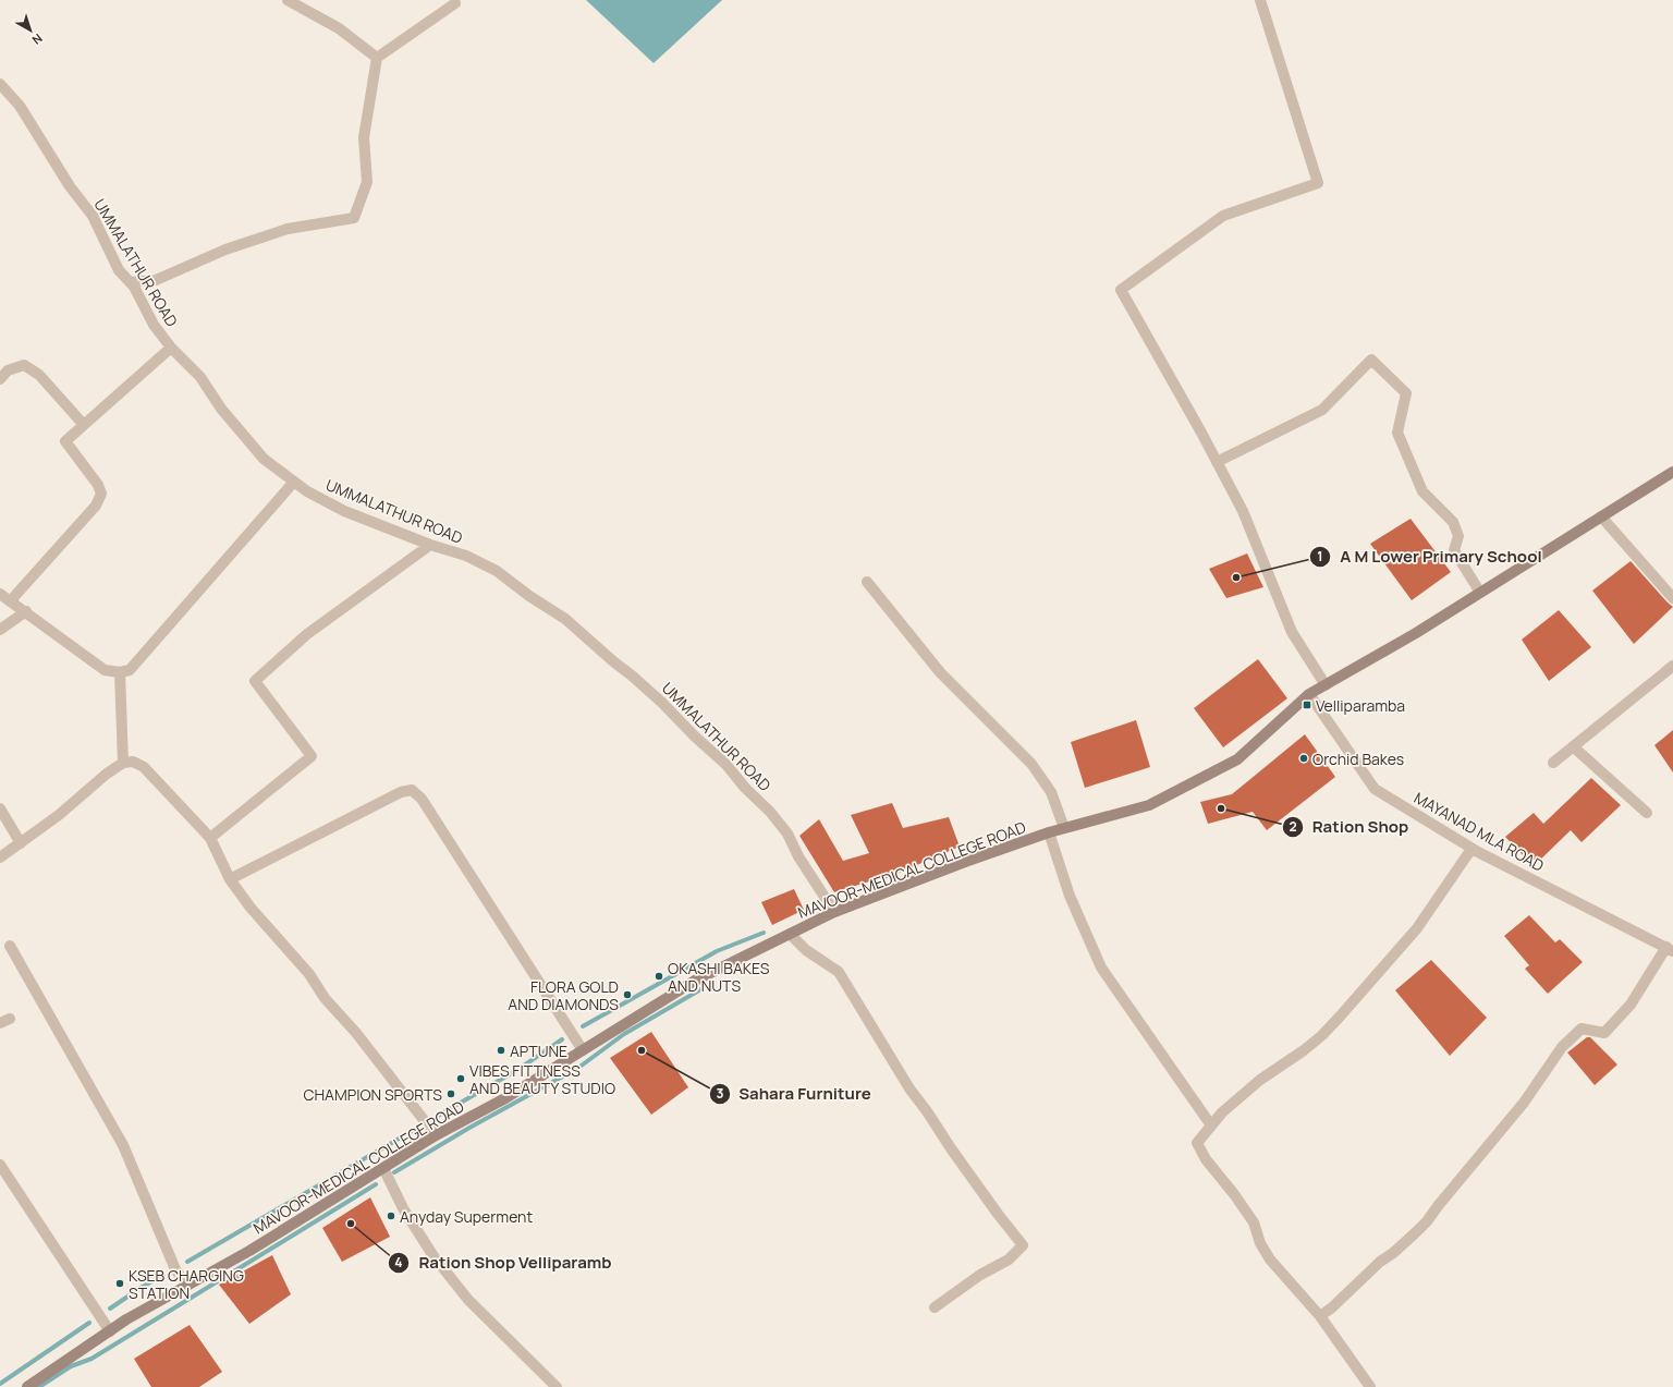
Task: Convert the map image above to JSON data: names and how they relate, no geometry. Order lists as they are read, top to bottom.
{
  "streets": {
    "main road": ["MAVOOR-MEDICAL COLLEGE ROAD"],
    "street": ["UMMALATHUR ROAD", "MAYANAD MLA ROAD"]
  },
  "crossings": [
    ["UMMALATHUR ROAD", "MAVOOR-MEDICAL COLLEGE ROAD"],
    ["MAYANAD MLA ROAD", "MAVOOR-MEDICAL COLLEGE ROAD"]
  ],
  "places": {
    "other": [
      "A M Lower Primary School",
      "Orchid Bakes",
      "Ration Shop",
      "OKASHI BAKES AND NUTS",
      "FLORA GOLD AND DIAMONDS",
      "APTUNE",
      "Sahara Furniture",
      "VIBES FITTNESS AND BEAUTY STUDIO",
      "CHAMPION SPORTS",
      "Anyday Superment",
      "Ration Shop Velliparamb",
      "KSEB CHARGING STATION"
    ],
    "transit": ["Velliparamba"]
  },
  "north": "bottom right"
}
